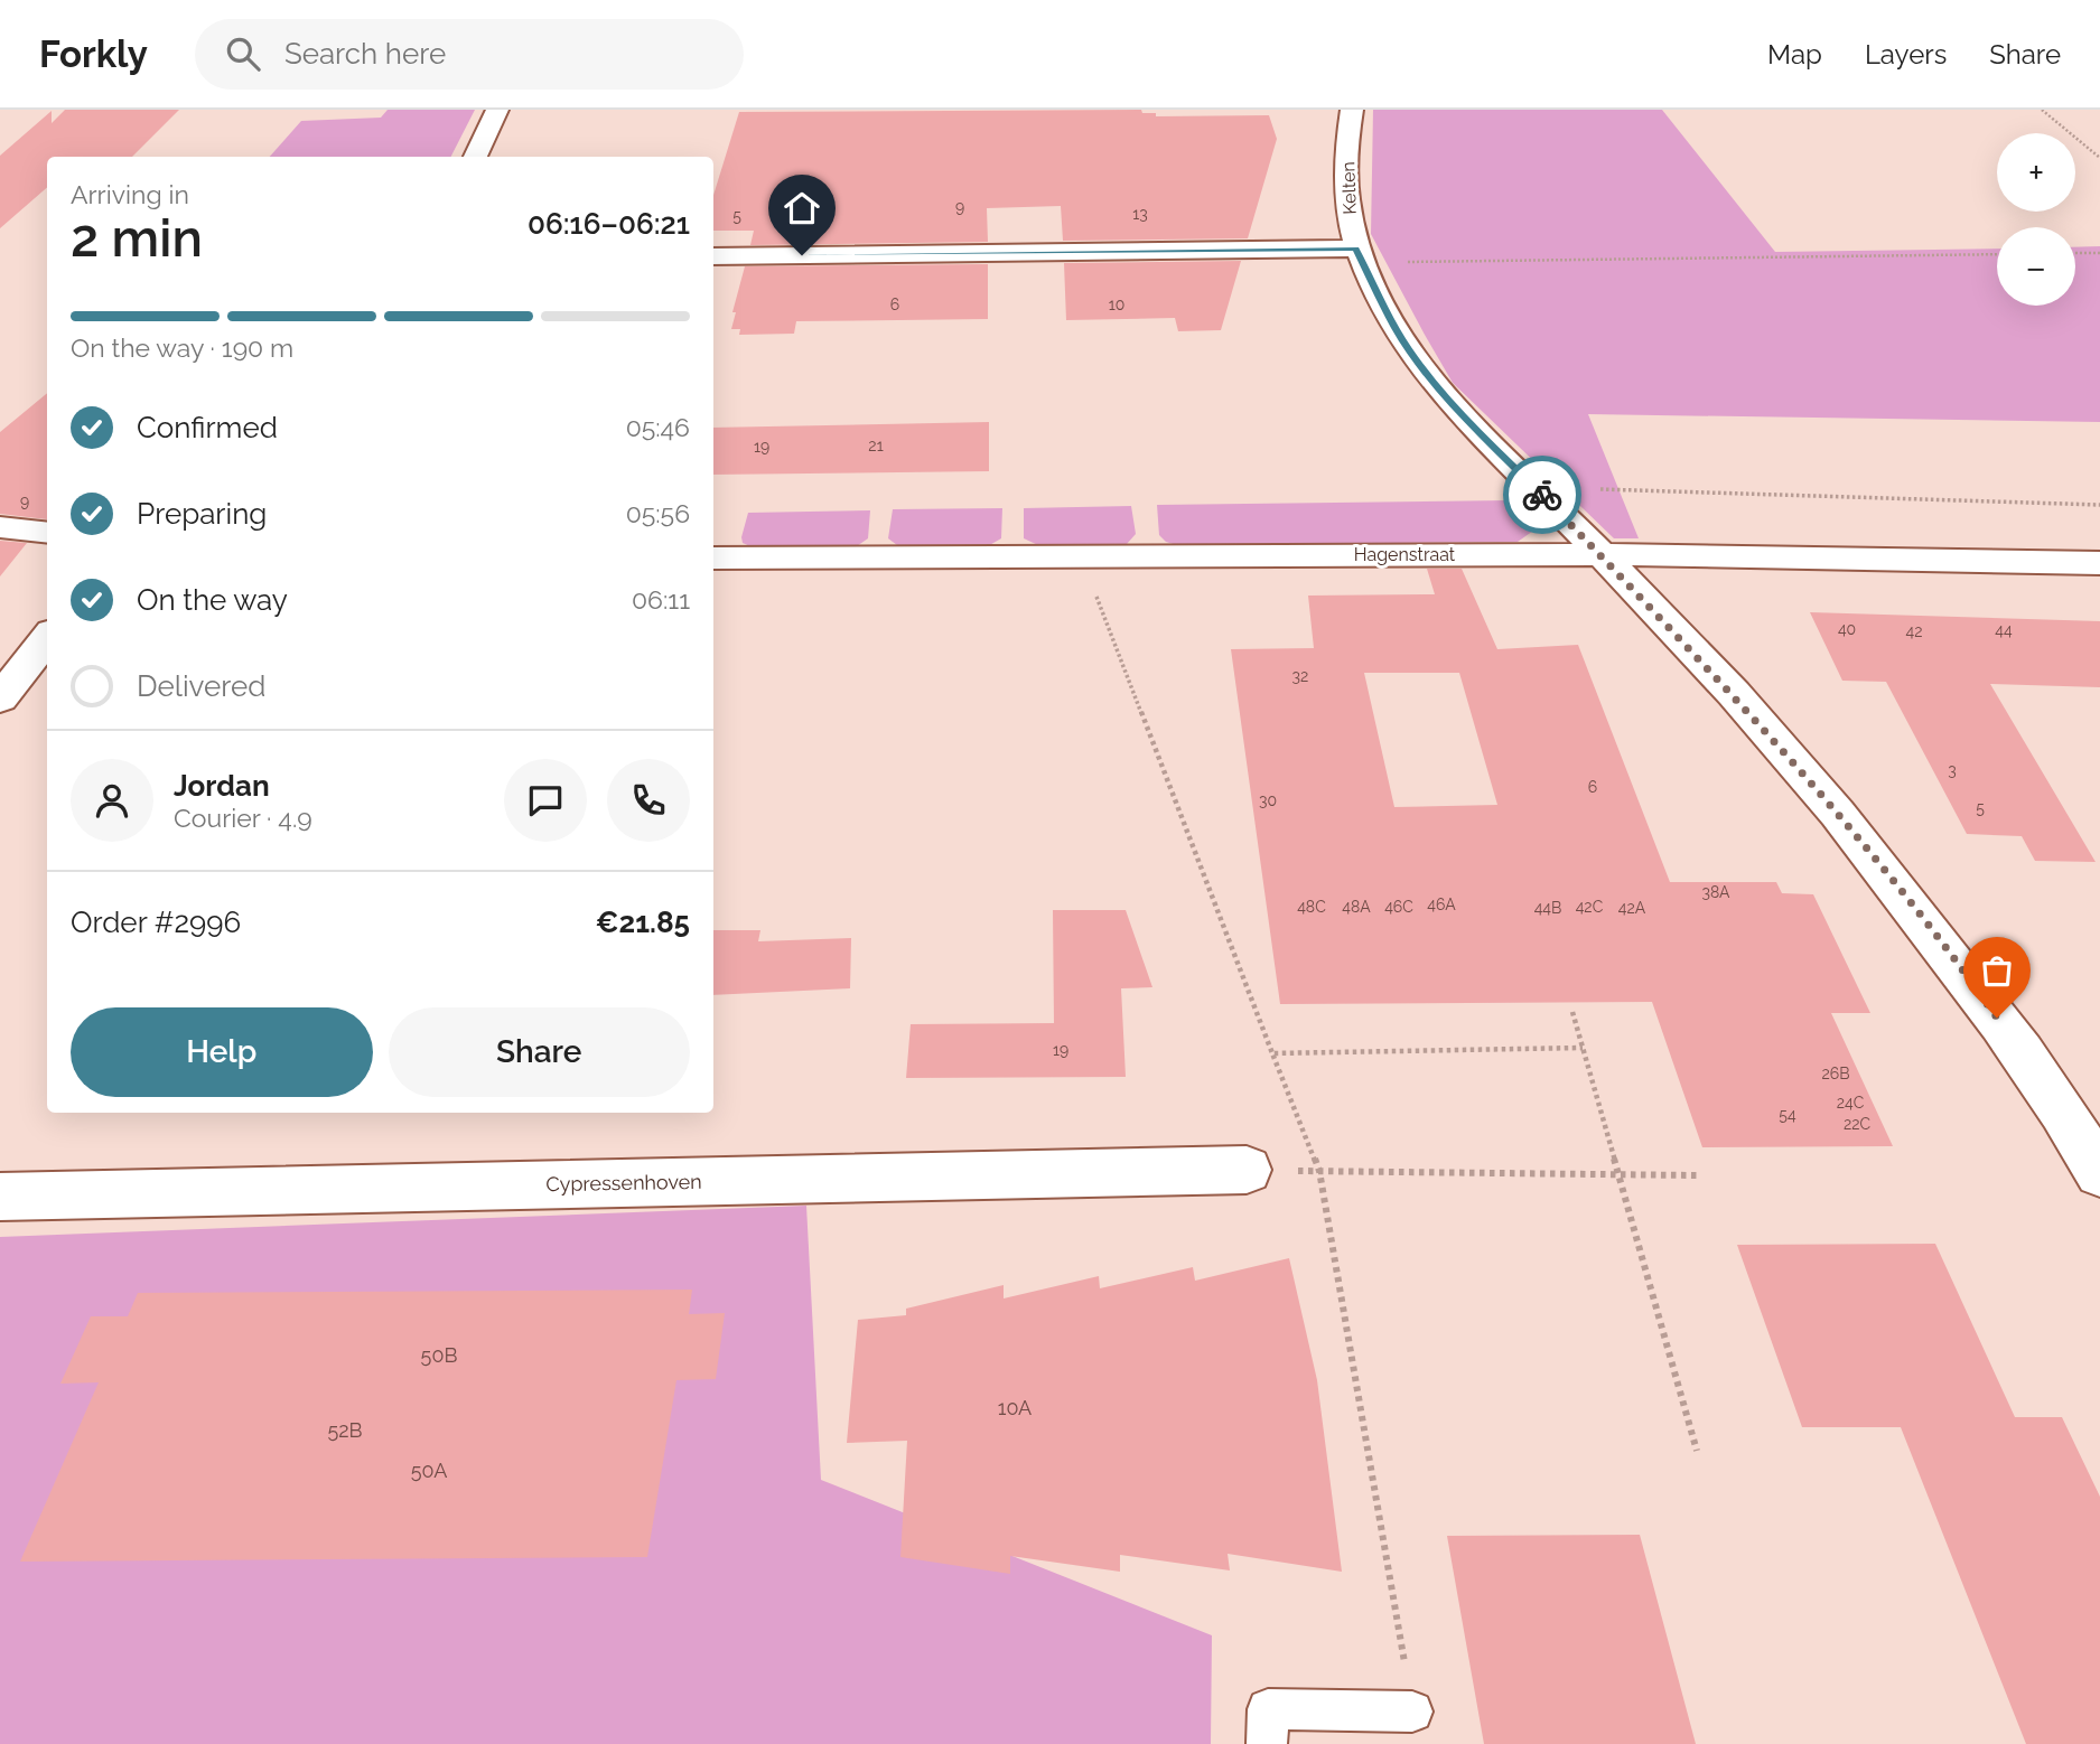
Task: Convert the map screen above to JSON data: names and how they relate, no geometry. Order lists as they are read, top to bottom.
{
  "streets": {
    "street": ["Kelten", "Hagenstraat", "Cypressenhoven"]
  },
  "crossings": [
    ["Kelten", "Hagenstraat"]
  ],
  "house_numbers": [
    "9",
    "13",
    "5",
    "6",
    "10",
    "21",
    "19",
    "9",
    "40",
    "44",
    "42",
    "32",
    "3",
    "6",
    "30",
    "5",
    "38A",
    "46A",
    "48C",
    "48A",
    "46C",
    "42C",
    "44B",
    "42A",
    "19",
    "26B",
    "24C",
    "54",
    "22C",
    "50B",
    "10A",
    "52B",
    "50A"
  ],
  "page": {
    "header": "Forkly",
    "search": "Search here",
    "nav": ["Map", "Layers", "Share"],
    "map_buttons": ["+", "−"],
    "heading": ["2 min", "Arriving in", "06:16–06:21"],
    "panel": [
      "Jordan",
      "Courier · 4.9",
      "Order #2996",
      "€21.85"
    ],
    "bar": "On the way · 190 m",
    "list": [
      ["Confirmed", "05:46"],
      ["Preparing", "05:56"],
      ["On the way", "06:11"],
      "Delivered"
    ],
    "buttons": ["Help", "Share"]
  }
}
